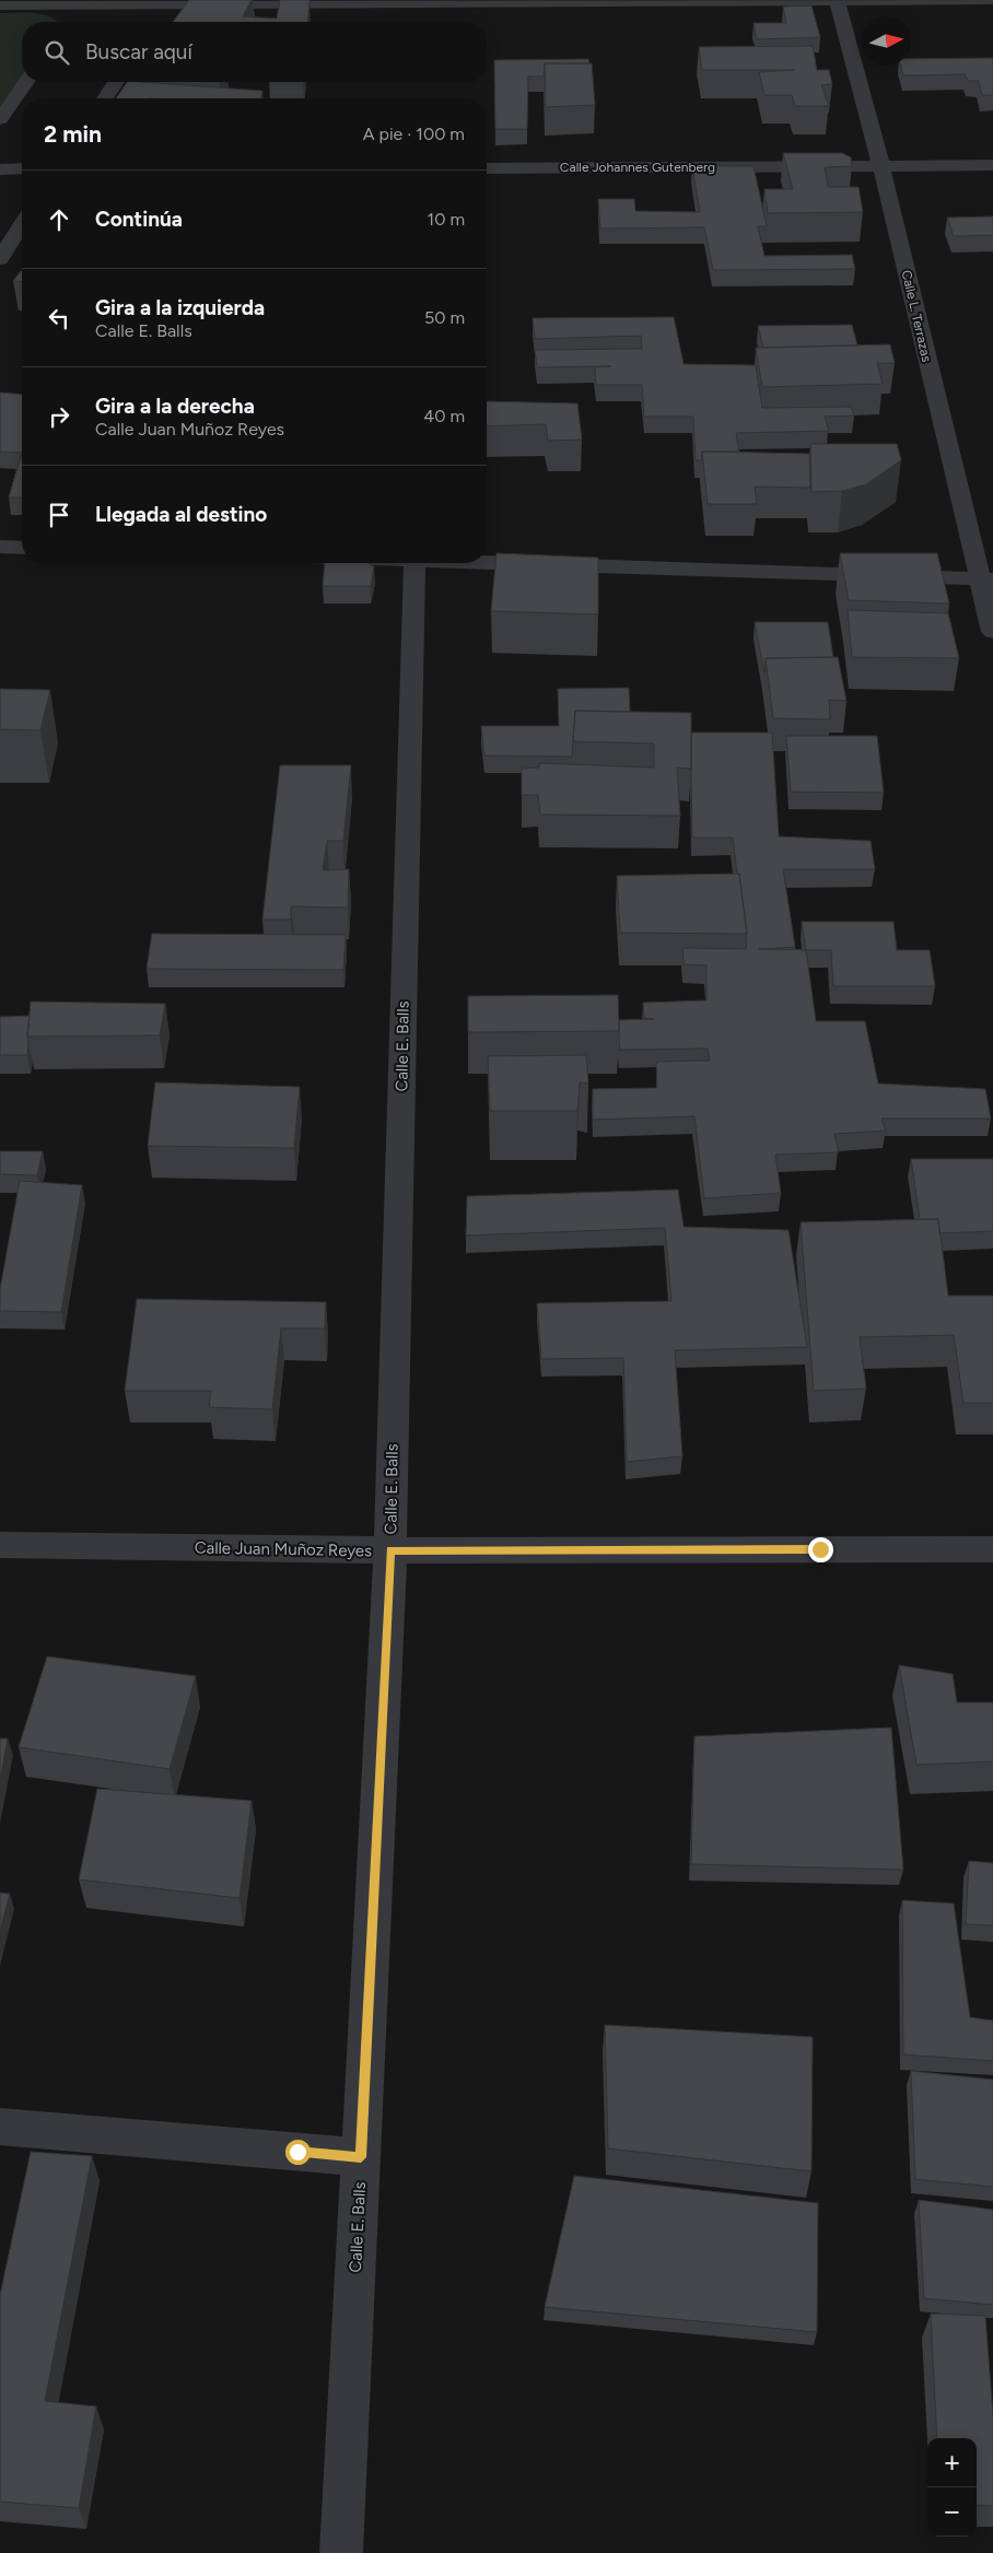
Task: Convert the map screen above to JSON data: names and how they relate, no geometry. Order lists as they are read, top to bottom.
{
  "streets": {
    "street": [
      "Calle Johannes Gutenberg",
      "Calle L. Terrazas",
      "Calle E. Balls",
      "Calle Juan Muñoz Reyes"
    ]
  },
  "crossings": [
    ["Calle Johannes Gutenberg", "Calle L. Terrazas"],
    ["Calle E. Balls", "Calle Juan Muñoz Reyes"]
  ],
  "north": "right",
  "page": {
    "search": "Buscar aquí",
    "heading": ["2 min", "A pie · 100 m"],
    "list": [
      ["Continúa", "10 m"],
      ["Gira a la izquierda", "Calle E. Balls", "50 m"],
      ["Gira a la derecha", "Calle Juan Muñoz Reyes", "40 m"],
      "Llegada al destino"
    ],
    "map_buttons": ["+", "−"]
  }
}
